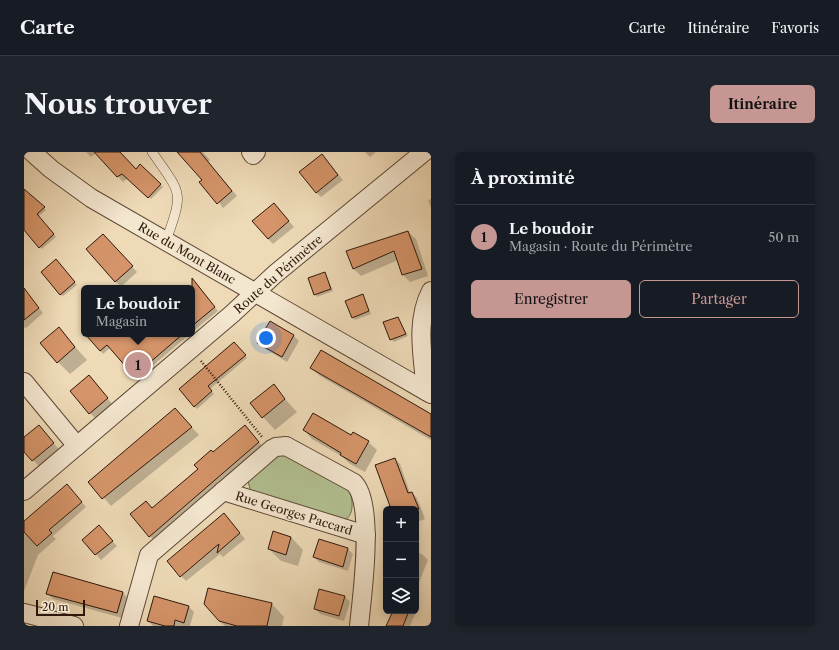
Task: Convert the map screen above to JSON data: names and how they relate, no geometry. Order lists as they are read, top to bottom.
{
  "streets": {
    "street": ["Rue du Mont Blanc", "Route du Périmètre", "Rue Georges Paccard"]
  },
  "crossings": [
    ["Rue du Mont Blanc", "Route du Périmètre"]
  ],
  "scale_bar": "20 m",
  "page": {
    "header": "Carte",
    "nav": ["Carte", "Itinéraire", "Favoris"],
    "buttons": [
      "Itinéraire",
      ["Enregistrer", "Partager"]
    ],
    "title": "Nous trouver",
    "heading": "À proximité",
    "list": [
      {
        "mark": "1",
        "name": "Le boudoir",
        "note": "Magasin · Route du Périmètre",
        "value": "50 m"
      }
    ],
    "popup": ["Le boudoir", "Magasin"],
    "pins": "1",
    "map_buttons": ["+", "−"],
    "scale": "20 m"
  }
}
